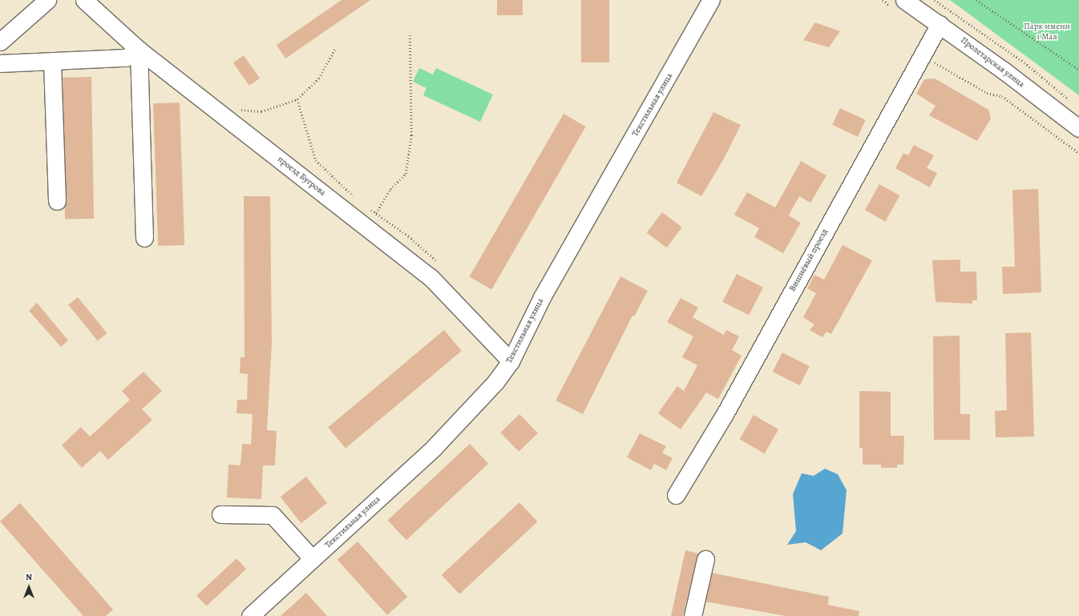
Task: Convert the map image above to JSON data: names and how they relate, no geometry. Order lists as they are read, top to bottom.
{
  "streets": {
    "street": [
      "Пролетарская улица",
      "Текстильная улица",
      "проезд Бугрова",
      "Вишнёвый проезд"
    ]
  },
  "crossings": [
    ["Пролетарская улица", "Вишнёвый проезд"],
    ["Текстильная улица", "проезд Бугрова"]
  ],
  "parks": ["Парк имени 1 Мая"],
  "north": "top"
}
